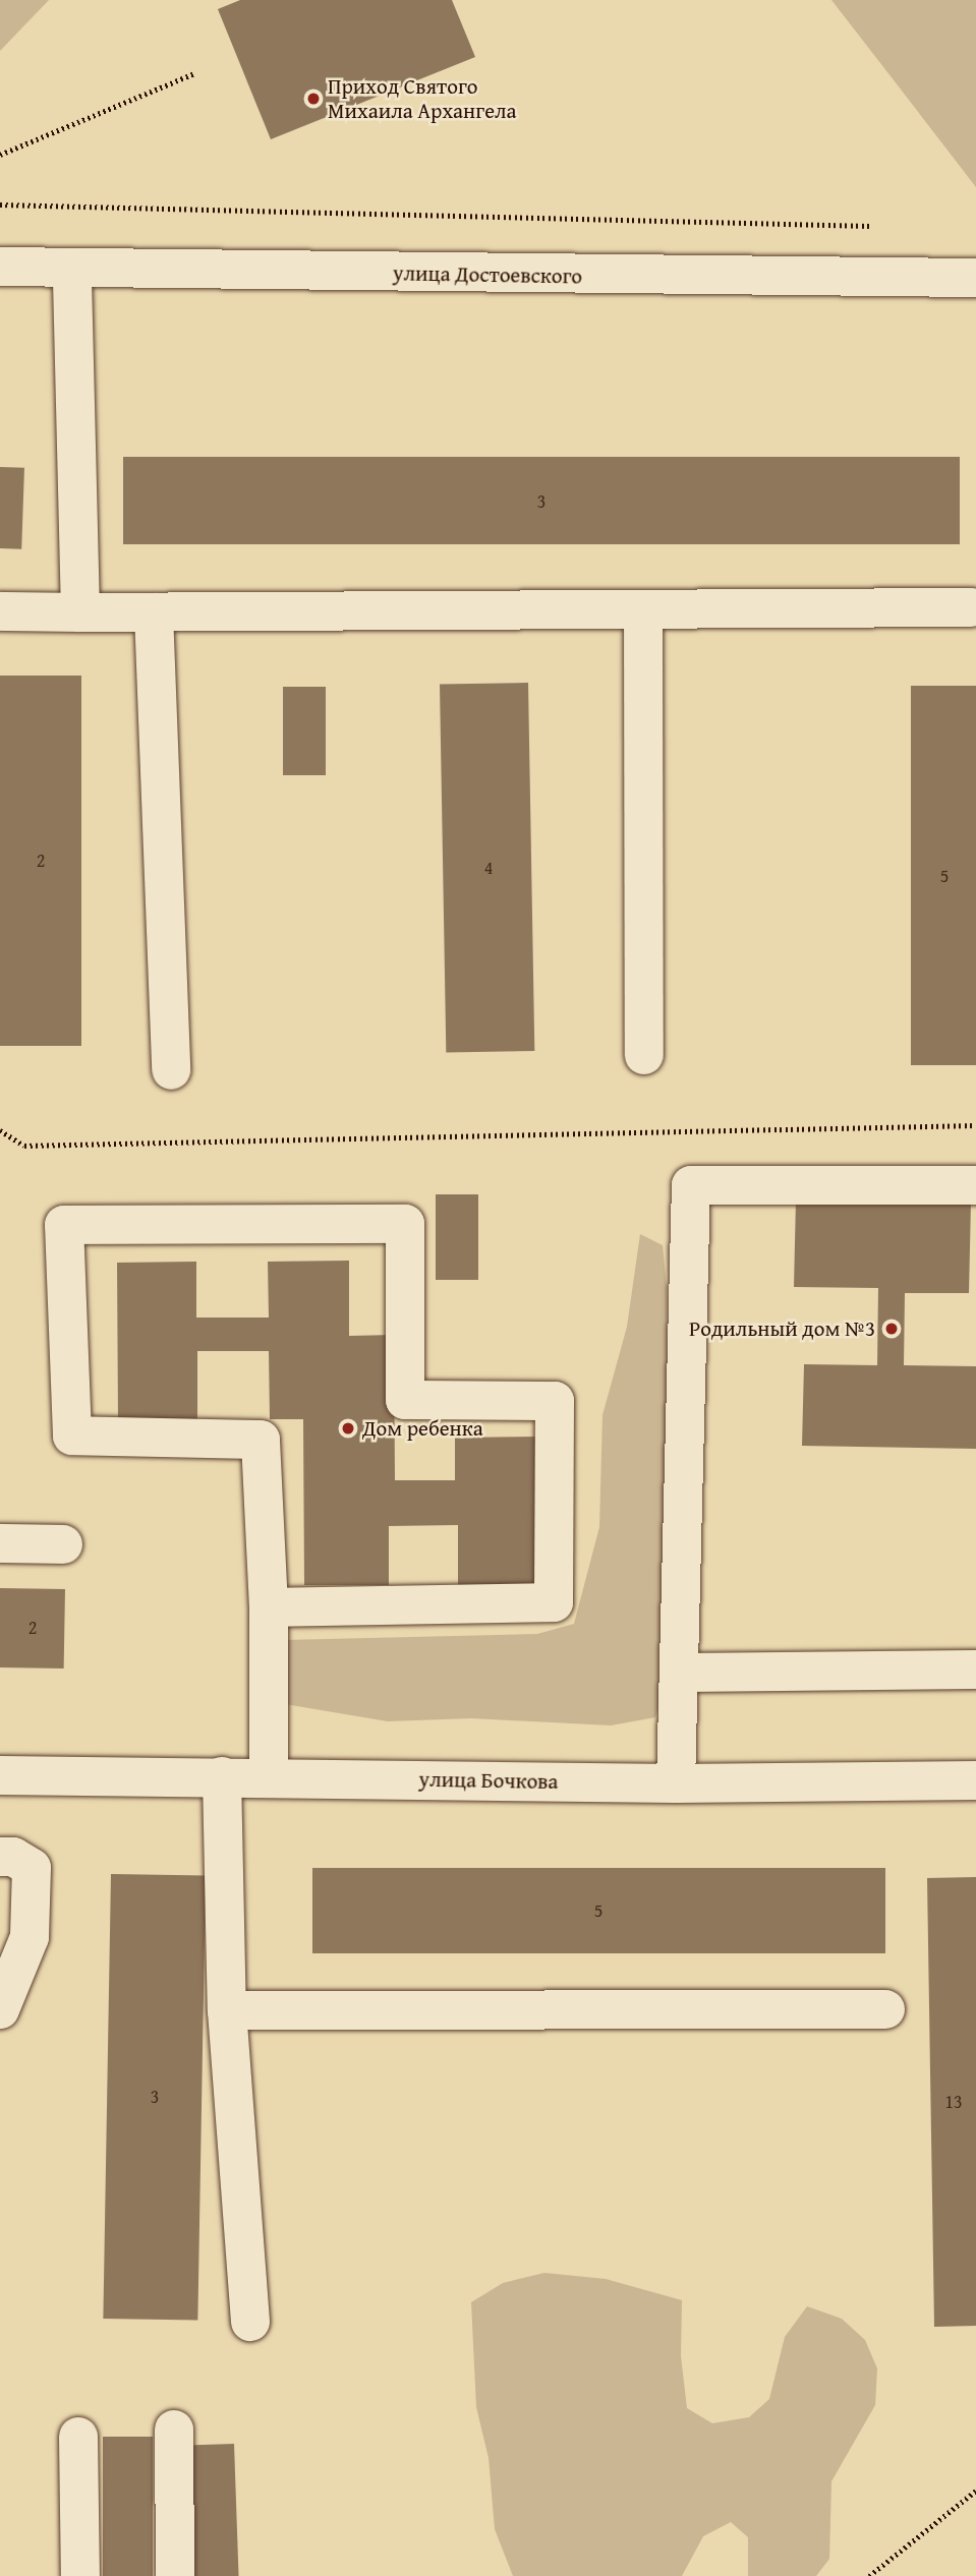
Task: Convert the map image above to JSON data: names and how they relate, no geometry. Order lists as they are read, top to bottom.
{
  "streets": {
    "street": ["улица Достоевского", "улица Бочкова"]
  },
  "places": ["Приход Святого Михаила Архангела", "Родильный дом №3", "Дом ребенка"],
  "house_numbers": [
    "3",
    "2",
    "4",
    "5",
    "2",
    "5",
    "3",
    "13"
  ]
}
